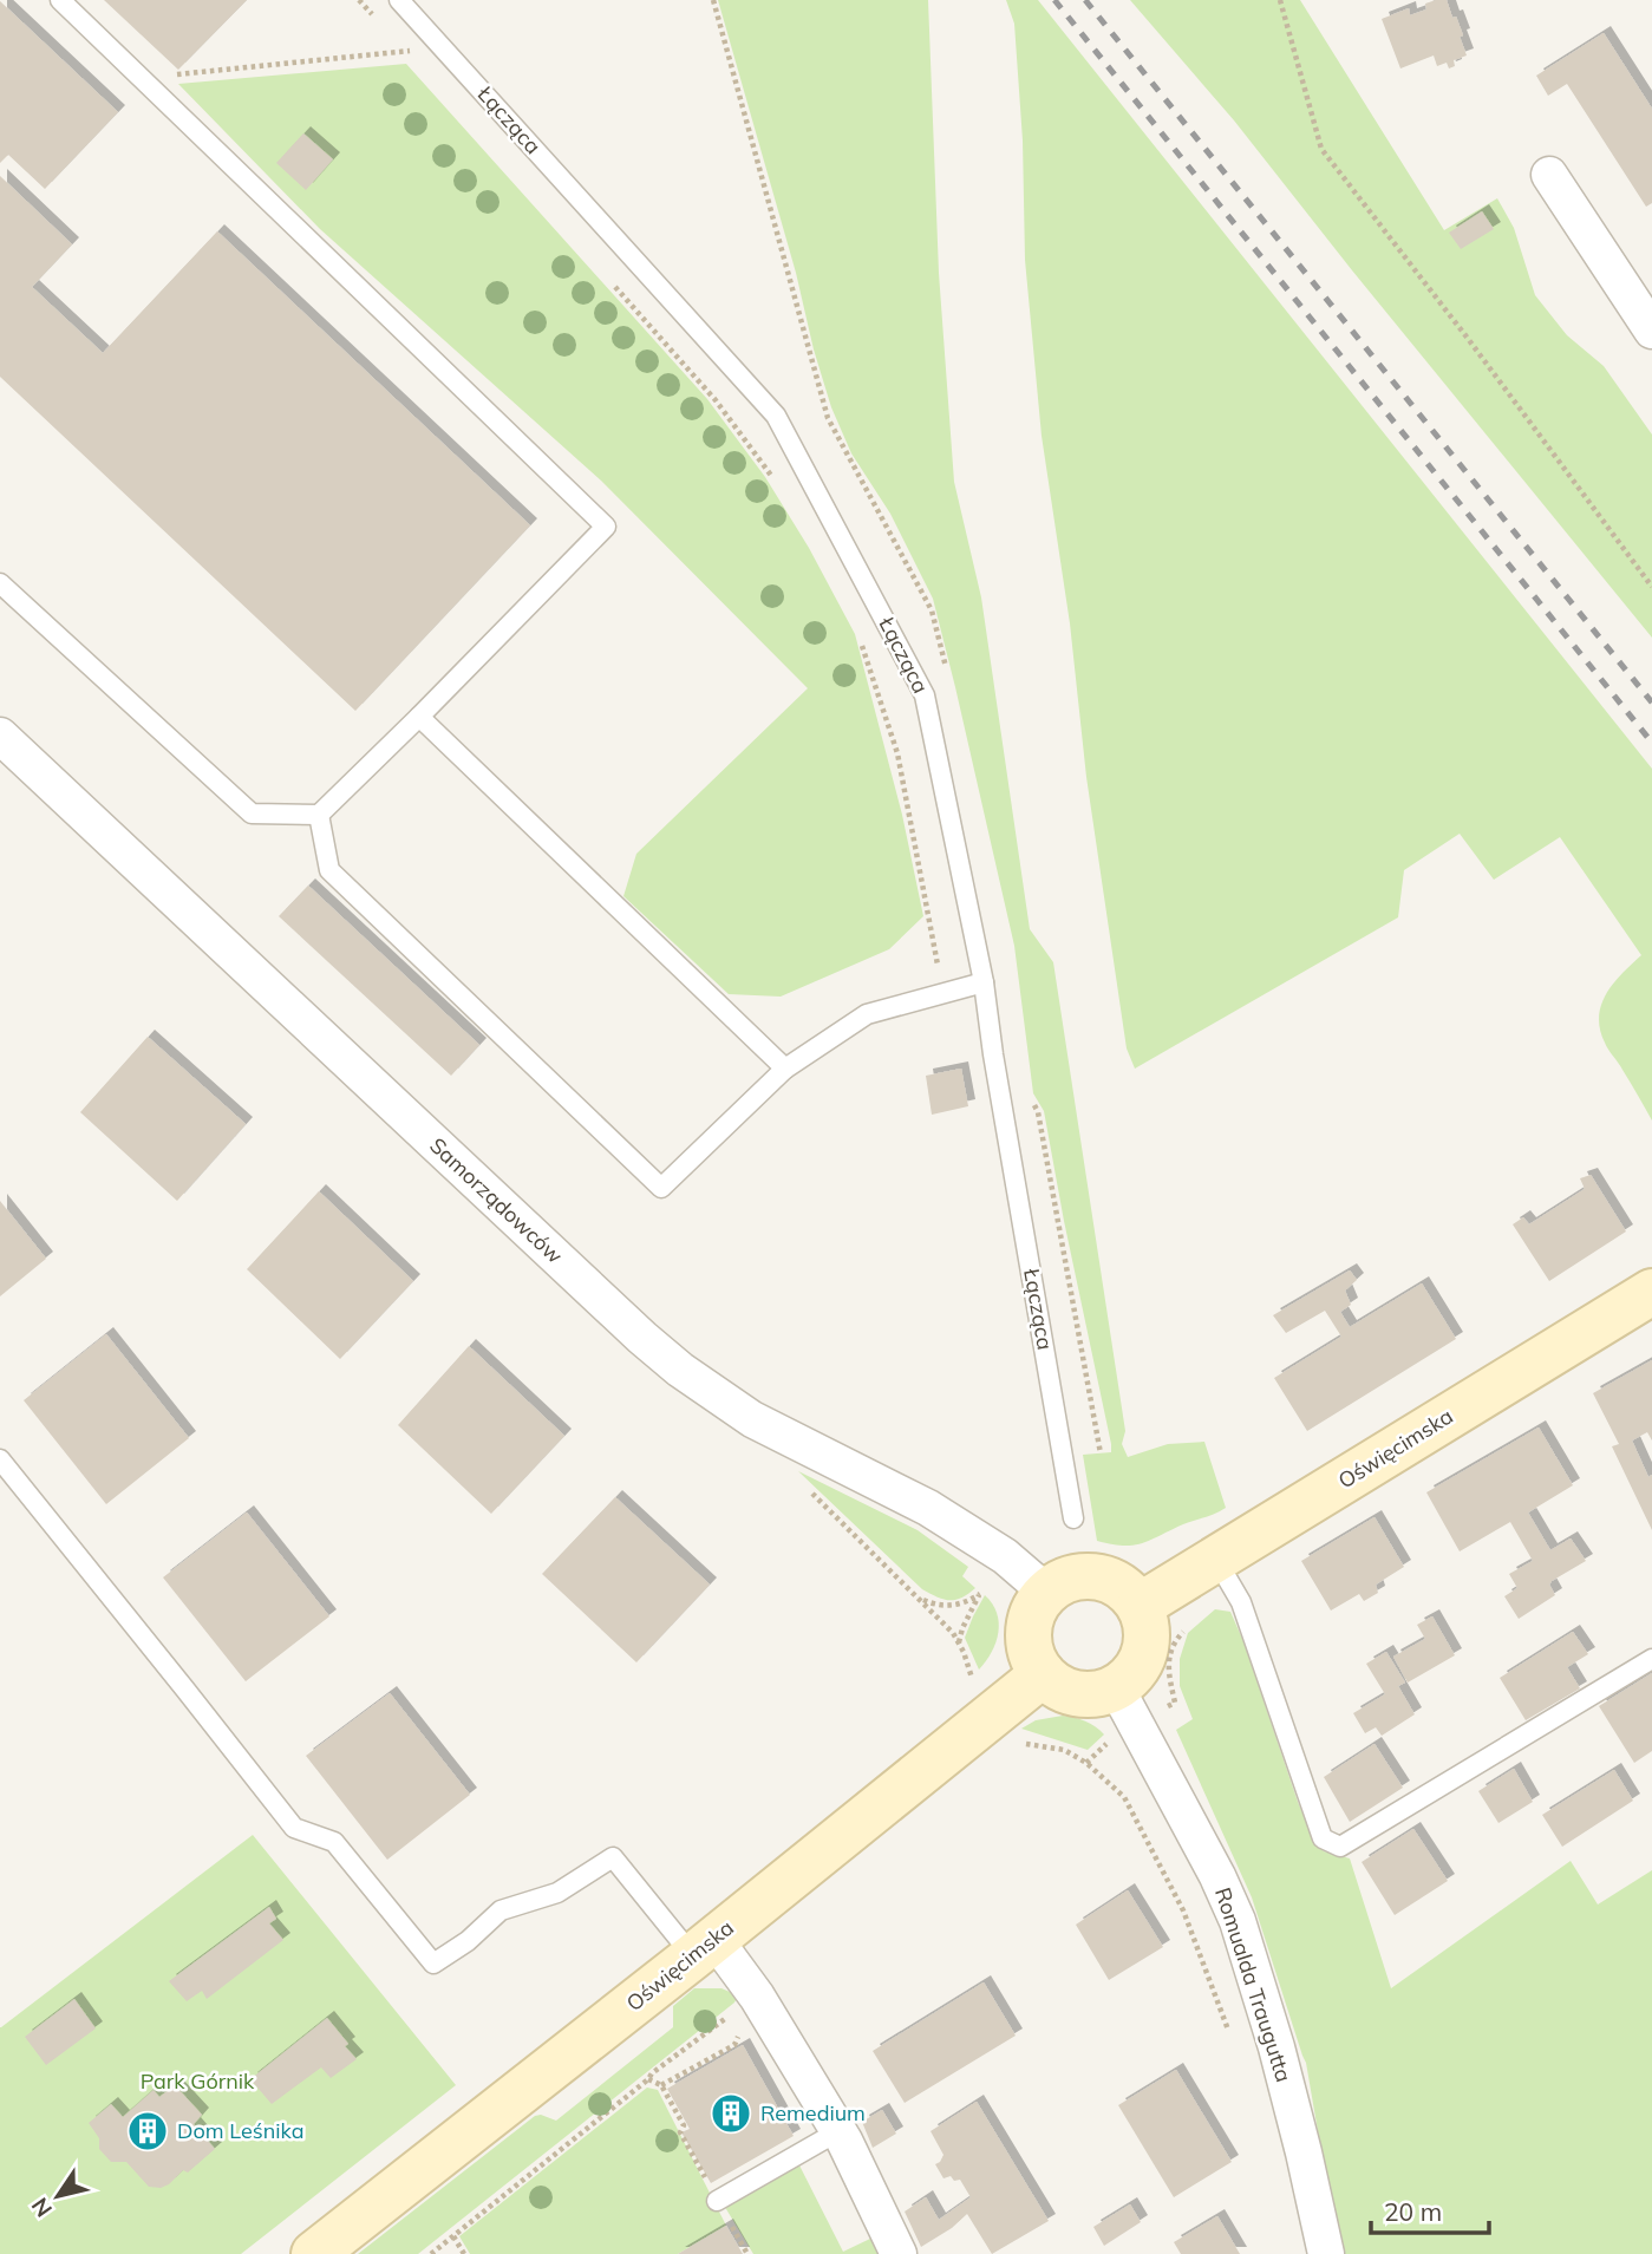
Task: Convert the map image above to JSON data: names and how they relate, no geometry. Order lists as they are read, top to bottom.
{
  "streets": {
    "street": ["Samorządowców", "Oświęcimska", "Romualda Traugutta"],
    "lane": ["Łącząca"]
  },
  "crossings": [
    ["Samorządowców", "Oświęcimska"],
    ["Samorządowców", "Romualda Traugutta"],
    ["Oświęcimska", "Romualda Traugutta"]
  ],
  "parks": ["Park Górnik"],
  "places": {
    "building": ["Remedium", "Dom Leśnika"]
  },
  "scale_bar": "20 m",
  "north": "bottom left"
}
